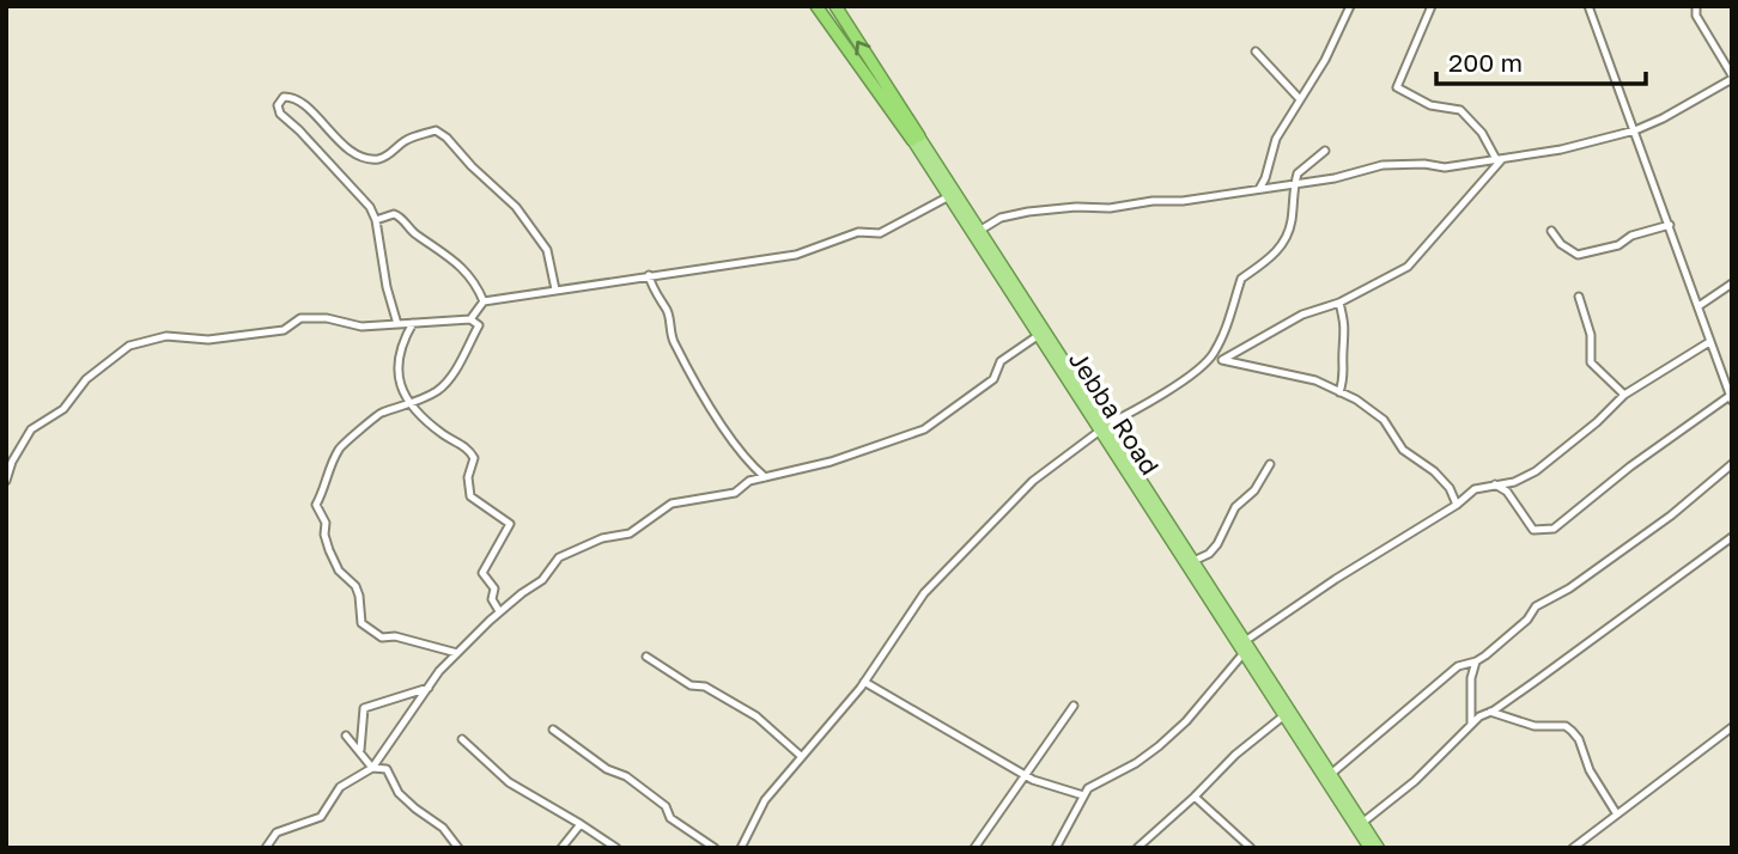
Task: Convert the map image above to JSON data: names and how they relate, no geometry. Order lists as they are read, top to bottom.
{
  "streets": {
    "highway": ["Jebba Road"]
  },
  "scale_bar": "200 m"
}
